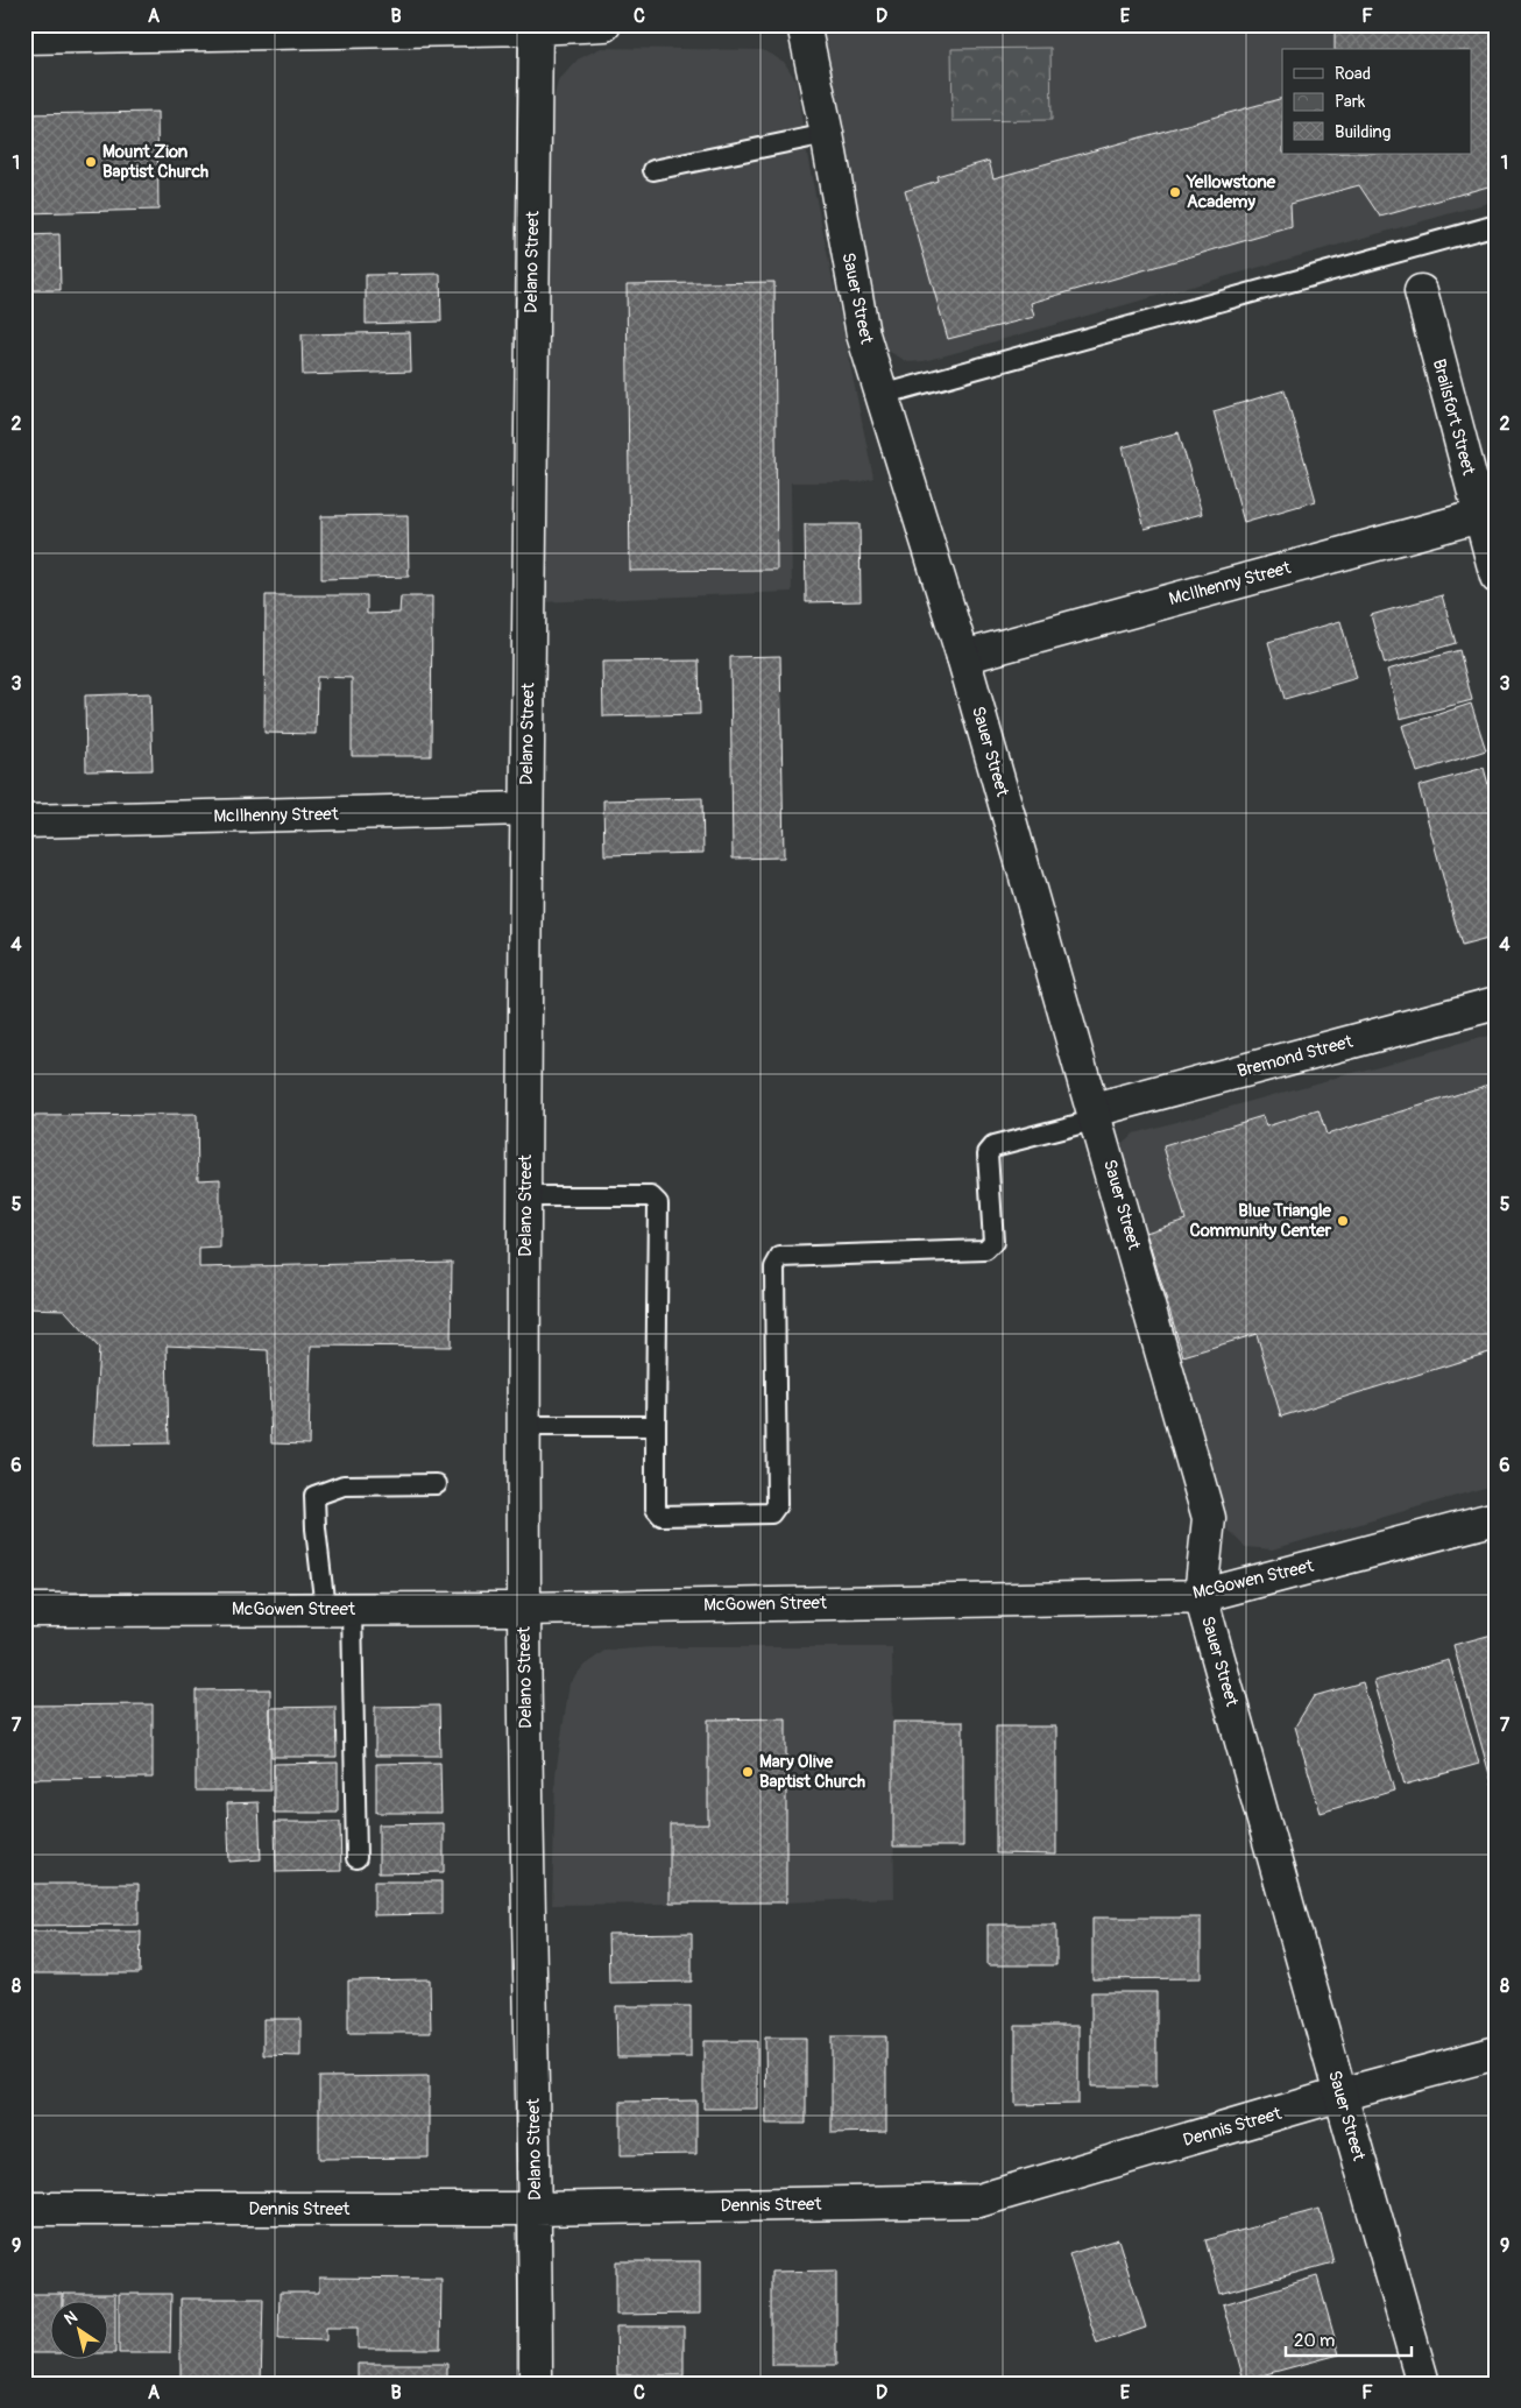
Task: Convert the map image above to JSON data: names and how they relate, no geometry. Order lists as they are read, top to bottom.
{
  "streets": {
    "street": [
      "Delano Street",
      "Sauer Street",
      "Brailsfort Street",
      "McIlhenny Street",
      "Bremond Street",
      "McGowen Street",
      "Dennis Street"
    ]
  },
  "crossings": [
    ["Delano Street", "McIlhenny Street"],
    ["Delano Street", "McGowen Street"],
    ["Delano Street", "Dennis Street"],
    ["Sauer Street", "McIlhenny Street"],
    ["Sauer Street", "Bremond Street"],
    ["Sauer Street", "McGowen Street"],
    ["Sauer Street", "Dennis Street"],
    ["Brailsfort Street", "McIlhenny Street"]
  ],
  "places": [
    "Mount Zion Baptist Church",
    "Yellowstone Academy",
    "Blue Triangle Community Center",
    "Mary Olive Baptist Church"
  ],
  "legend": ["Road", "Park", "Building"],
  "scale_bar": "20 m",
  "north": "top left",
  "grid": {
    "columns": [
      "A",
      "B",
      "C",
      "D",
      "E",
      "F"
    ],
    "rows": [
      "1",
      "2",
      "3",
      "4",
      "5",
      "6",
      "7",
      "8",
      "9"
    ]
  }
}
